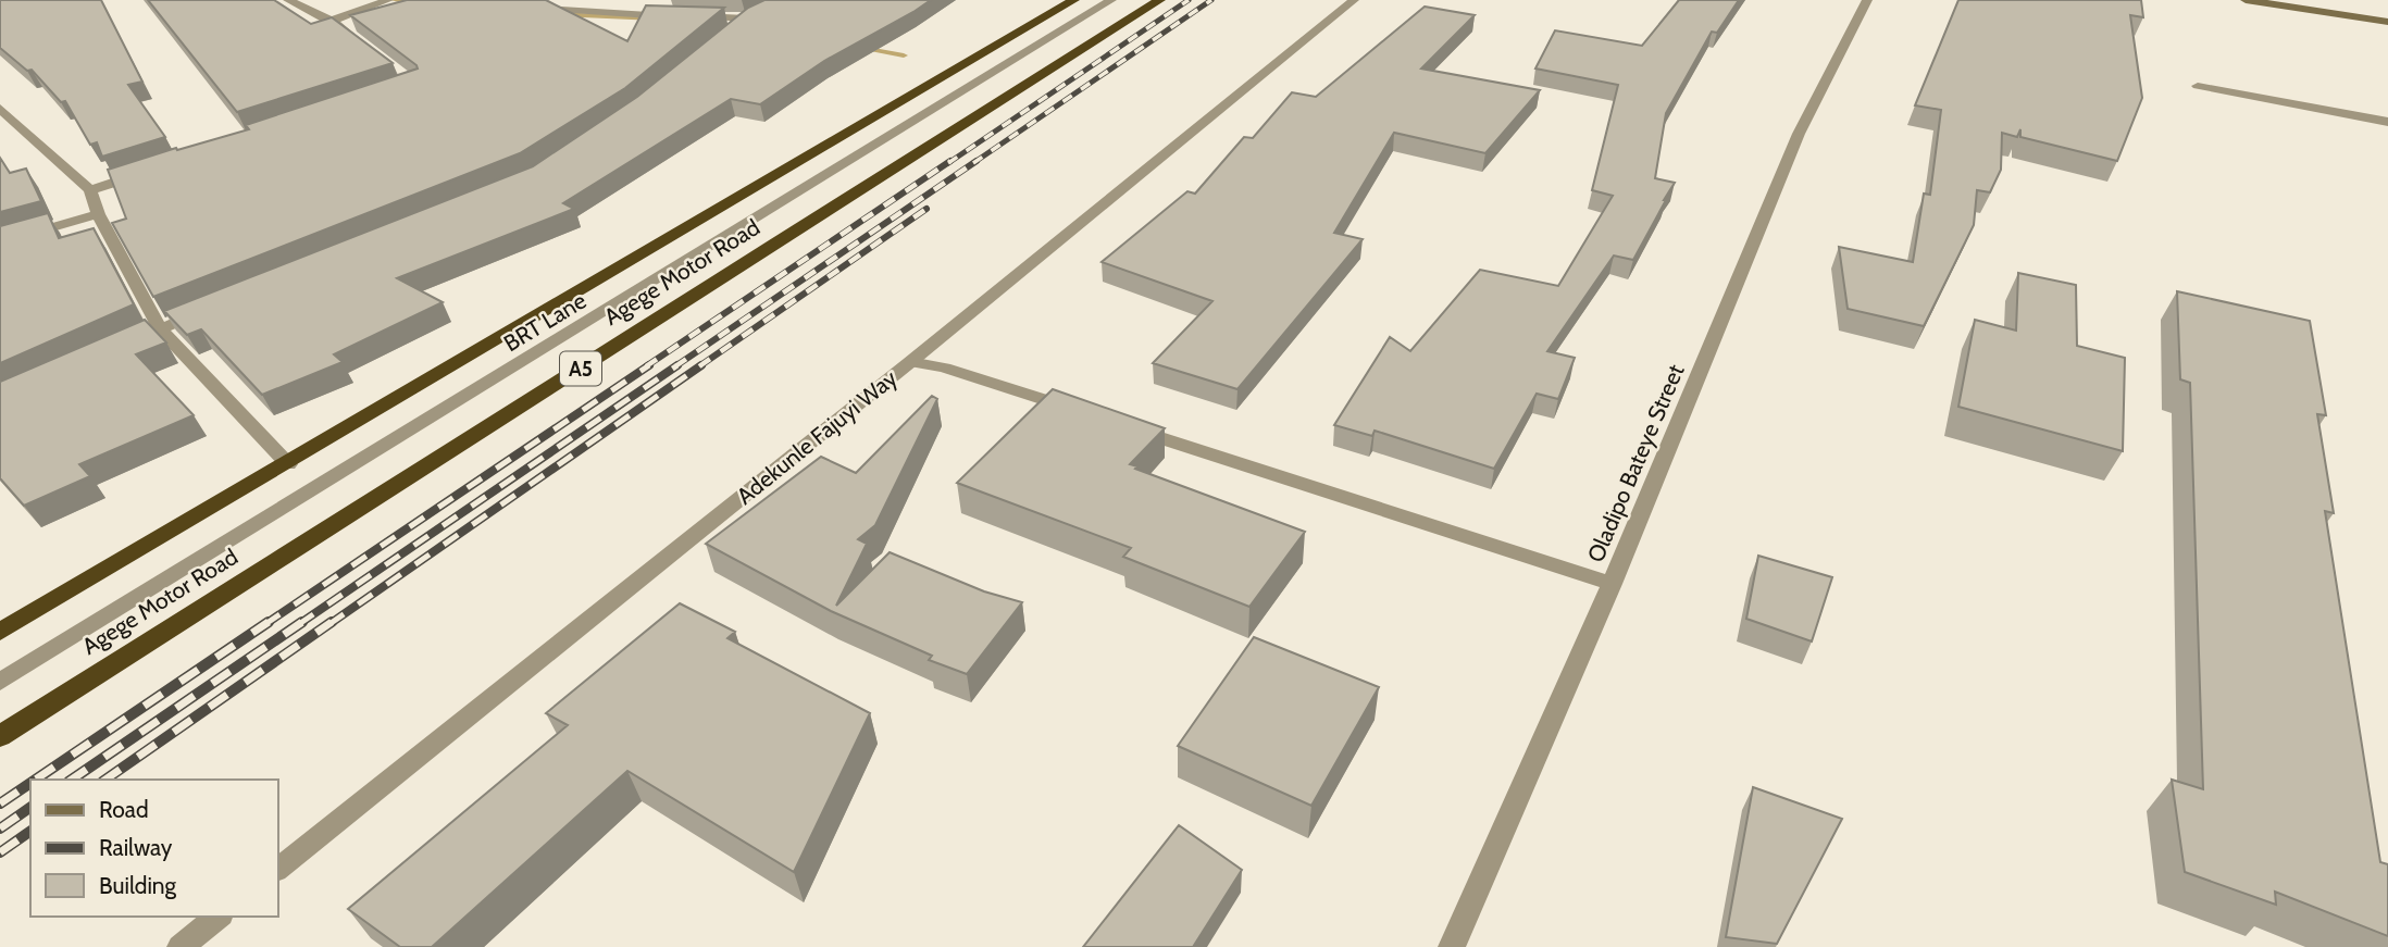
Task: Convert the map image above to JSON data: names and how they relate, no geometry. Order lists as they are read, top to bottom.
{
  "streets": {
    "highway": ["Agege Motor Road", "A5"],
    "street": ["BRT Lane", "Adekunle Fajuyi Way", "Oladipo Bateye Street"]
  },
  "legend": ["Road", "Railway", "Building"]
}
